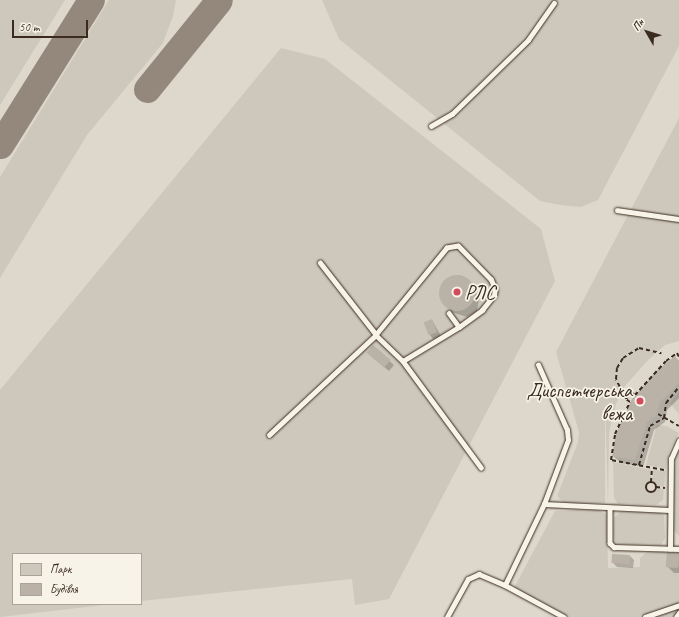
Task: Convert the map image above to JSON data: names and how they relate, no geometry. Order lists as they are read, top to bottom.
{
  "places": ["РЛС", "Диспетчерська вежа"],
  "legend": ["Парк", "Будівля"],
  "scale_bar": "50 m",
  "north": "top left"
}
